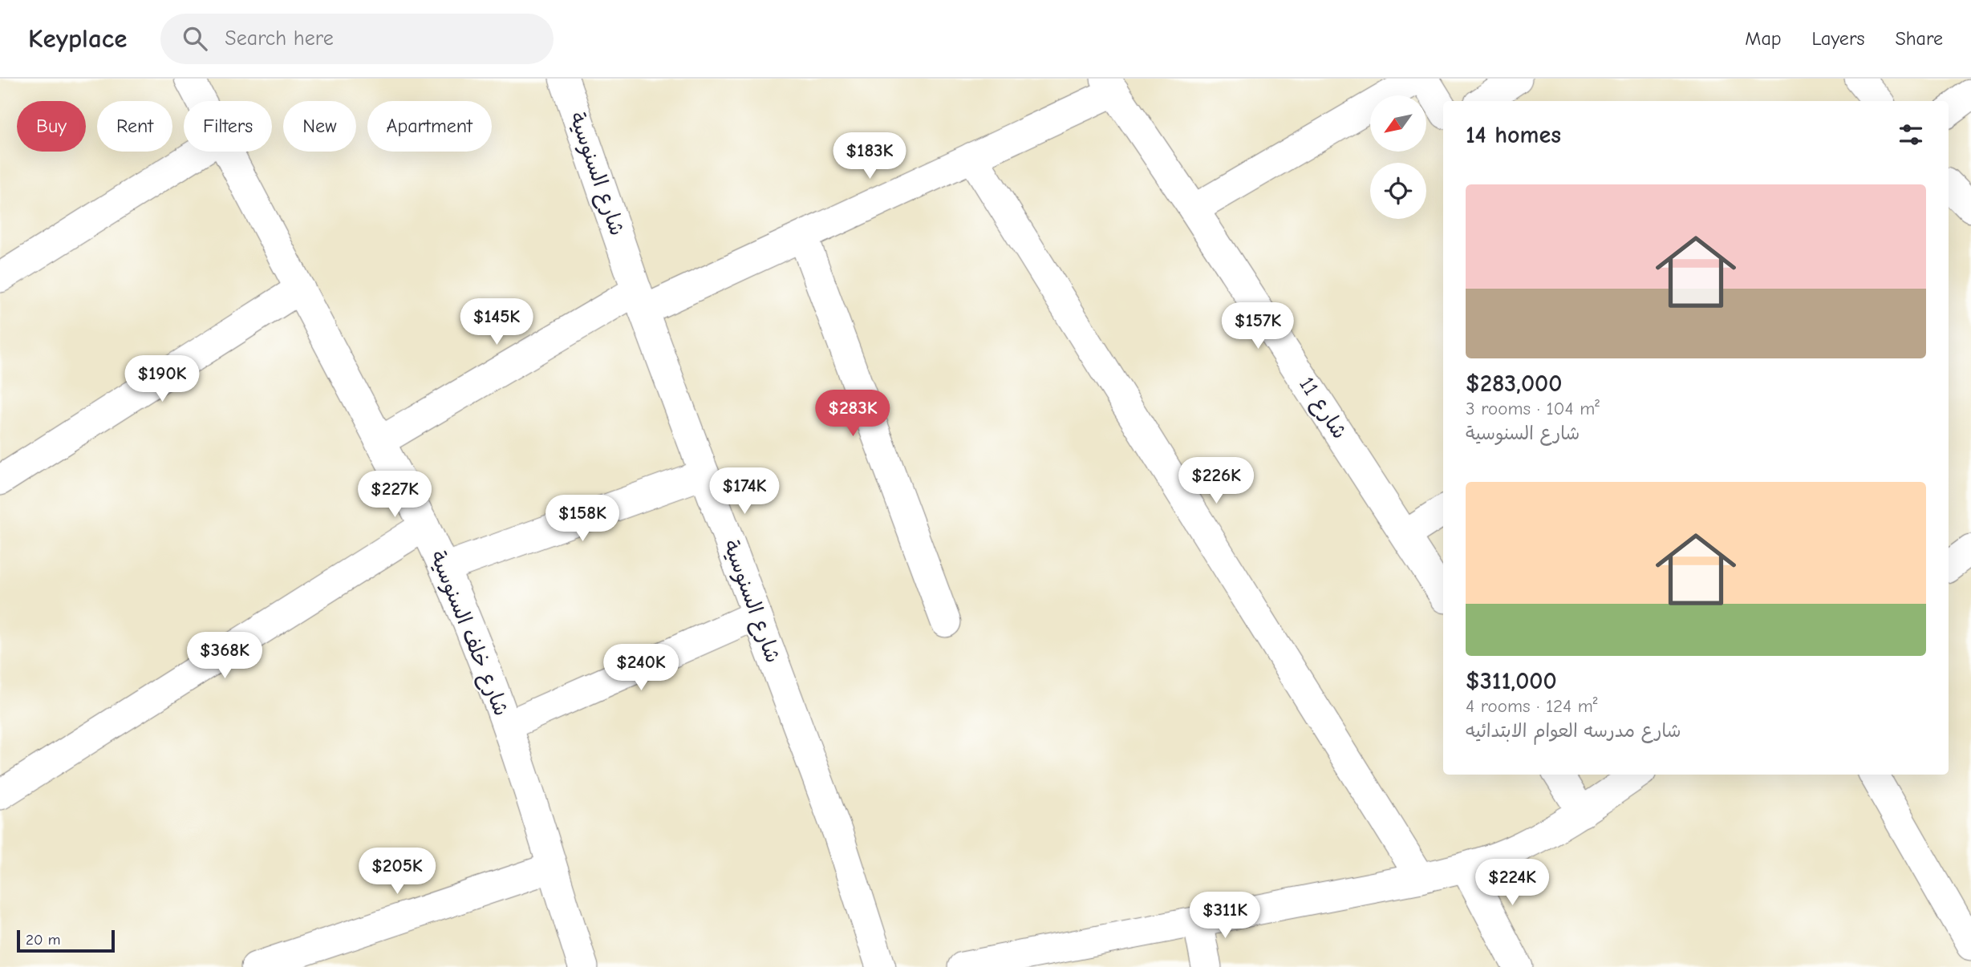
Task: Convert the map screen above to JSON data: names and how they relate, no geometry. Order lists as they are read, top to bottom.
{
  "streets": {
    "street": ["شارع السنوسية", "شارع 11", "شارع خلف السنوسية"]
  },
  "scale_bar": "20 m",
  "north": "bottom left",
  "page": {
    "header": "Keyplace",
    "search": "Search here",
    "nav": ["Map", "Layers", "Share"],
    "chip": [
      "Buy",
      "Rent",
      "Filters",
      "New",
      "Apartment"
    ],
    "heading": "14 homes",
    "price": [
      "$183K",
      "$145K",
      "$157K",
      "$190K",
      "$283K",
      "$226K",
      "$174K",
      "$227K",
      "$158K",
      "$368K",
      "$240K",
      "$205K",
      "$224K",
      "$311K"
    ],
    "list": [
      {
        "name": "$283,000",
        "note": "3 rooms · 104 m² · شارع السنوسية"
      },
      {
        "name": "$311,000",
        "note": "4 rooms · 124 m² · شارع مدرسه العوام الابتدائيه"
      }
    ],
    "scale": "20 m"
  }
}
